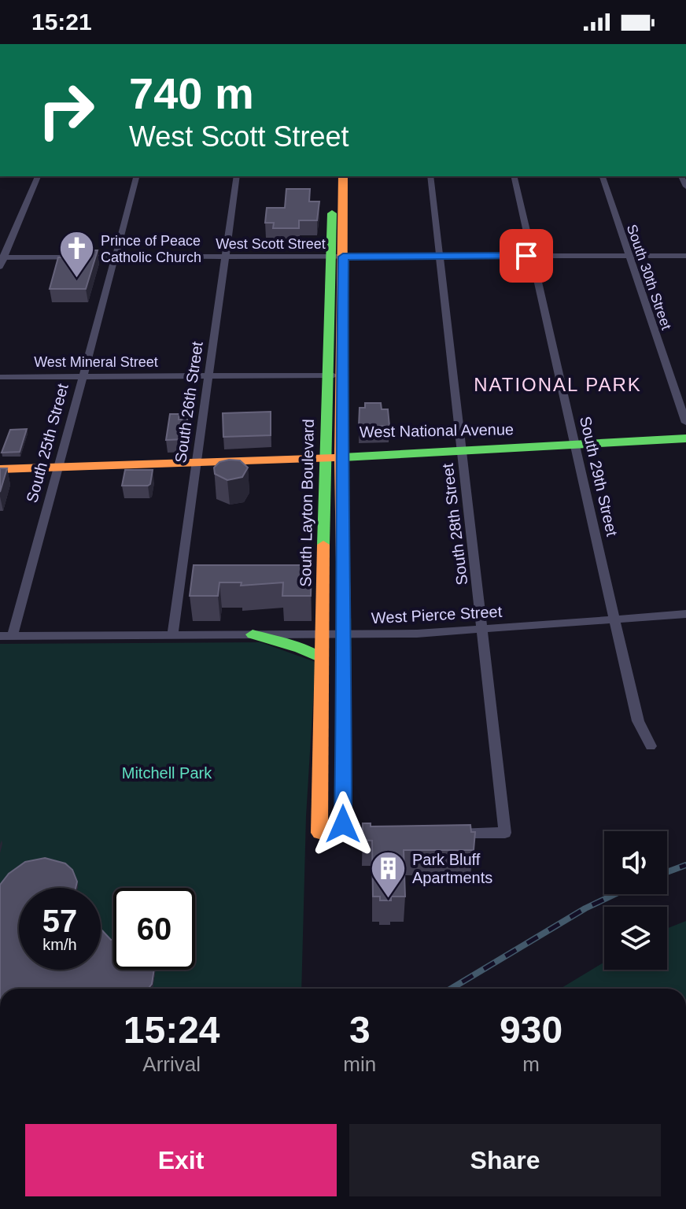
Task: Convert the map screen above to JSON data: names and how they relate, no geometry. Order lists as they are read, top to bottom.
{
  "streets": {
    "main road": ["West National Avenue", "South Layton Boulevard"],
    "street": [
      "West Scott Street",
      "South 30th Street",
      "West Mineral Street",
      "South 26th Street",
      "South 25th Street",
      "South 29th Street",
      "South 28th Street",
      "West Pierce Street"
    ]
  },
  "crossings": [
    ["West Scott Street", "South 30th Street"],
    ["West Scott Street", "South 26th Street"],
    ["West Scott Street", "South 25th Street"],
    ["West Scott Street", "South 29th Street"],
    ["West Scott Street", "South Layton Boulevard"],
    ["West Scott Street", "South 28th Street"],
    ["West Mineral Street", "South 26th Street"],
    ["West Mineral Street", "South 25th Street"],
    ["West Mineral Street", "South Layton Boulevard"],
    ["South 26th Street", "West National Avenue"],
    ["South 26th Street", "West Pierce Street"],
    ["West National Avenue", "South 25th Street"],
    ["West National Avenue", "South 29th Street"],
    ["West National Avenue", "South Layton Boulevard"],
    ["West National Avenue", "South 28th Street"],
    ["South 25th Street", "West Pierce Street"],
    ["South 29th Street", "West Pierce Street"],
    ["South Layton Boulevard", "West Pierce Street"],
    ["South 28th Street", "West Pierce Street"]
  ],
  "districts": ["NATIONAL PARK"],
  "parks": ["Mitchell Park"],
  "places": {
    "church": ["Prince of Peace Catholic Church"],
    "building": ["Park Bluff Apartments"]
  },
  "page": {
    "status": "15:21",
    "turn": ["740 m", "West Scott Street"],
    "speed": "57 km/h",
    "limit": "60",
    "eta": [
      "15:24",
      "Arrival",
      "3",
      "min",
      "930",
      "m"
    ],
    "buttons": ["Exit", "Share"]
  }
}
